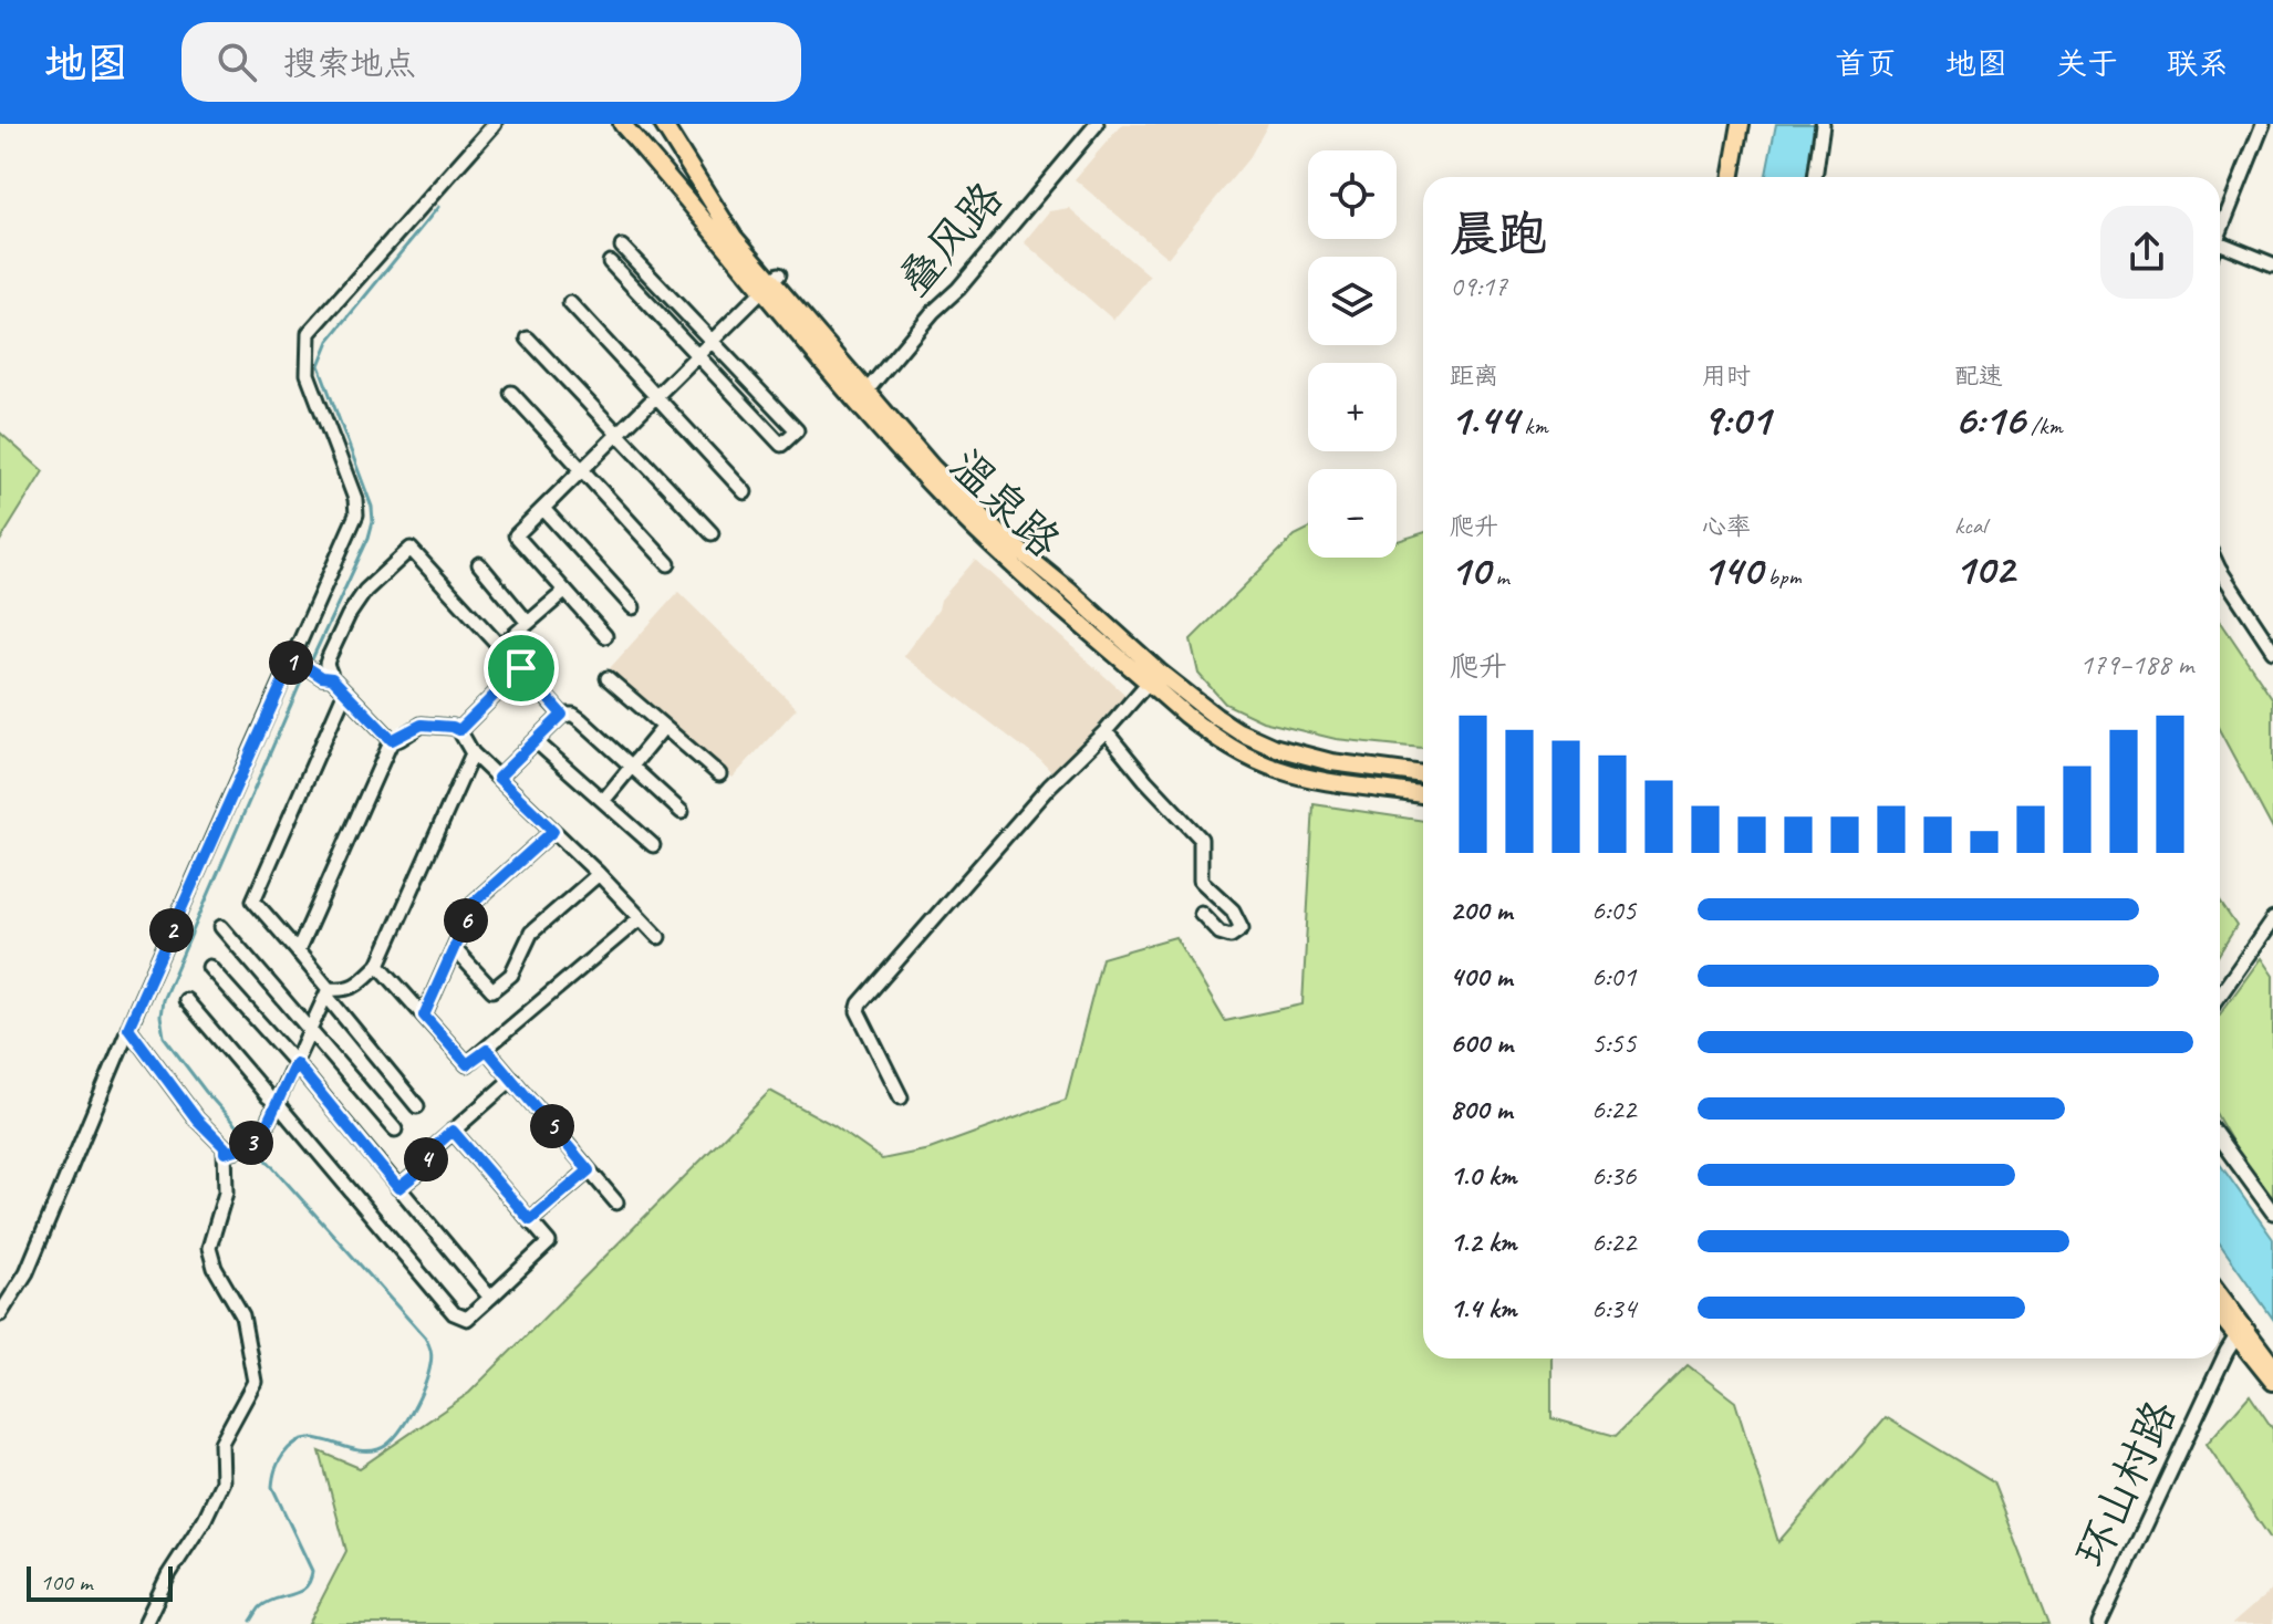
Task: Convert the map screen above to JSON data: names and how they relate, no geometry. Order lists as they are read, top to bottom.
{
  "streets": {
    "main road": ["温泉路"],
    "street": ["叠风路", "环山村路"]
  },
  "crossings": [
    ["叠风路", "温泉路"]
  ],
  "scale_bar": "100 m",
  "page": {
    "header": "地图",
    "search": "搜索地点",
    "nav": [
      "首页",
      "地图",
      "关于",
      "联系"
    ],
    "map_buttons": ["+", "−"],
    "heading": ["晨跑", "09:17"],
    "stats": [
      ["距离", "1.44 km"],
      ["用时", "9:01"],
      ["配速", "6:16 /km"],
      ["爬升", "10 m"],
      ["心率", "140 bpm"],
      ["kcal", "102"]
    ],
    "chart": ["爬升", "179–188 m"],
    "pins": [
      "1",
      "6",
      "2",
      "5",
      "3",
      "4"
    ],
    "list": [
      {
        "name": "200 m",
        "note": "6:05"
      },
      {
        "name": "400 m",
        "note": "6:01"
      },
      {
        "name": "600 m",
        "note": "5:55"
      },
      {
        "name": "800 m",
        "note": "6:22"
      },
      {
        "name": "1.0 km",
        "note": "6:36"
      },
      {
        "name": "1.2 km",
        "note": "6:22"
      },
      {
        "name": "1.4 km",
        "note": "6:34"
      }
    ],
    "scale": "100 m"
  }
}
